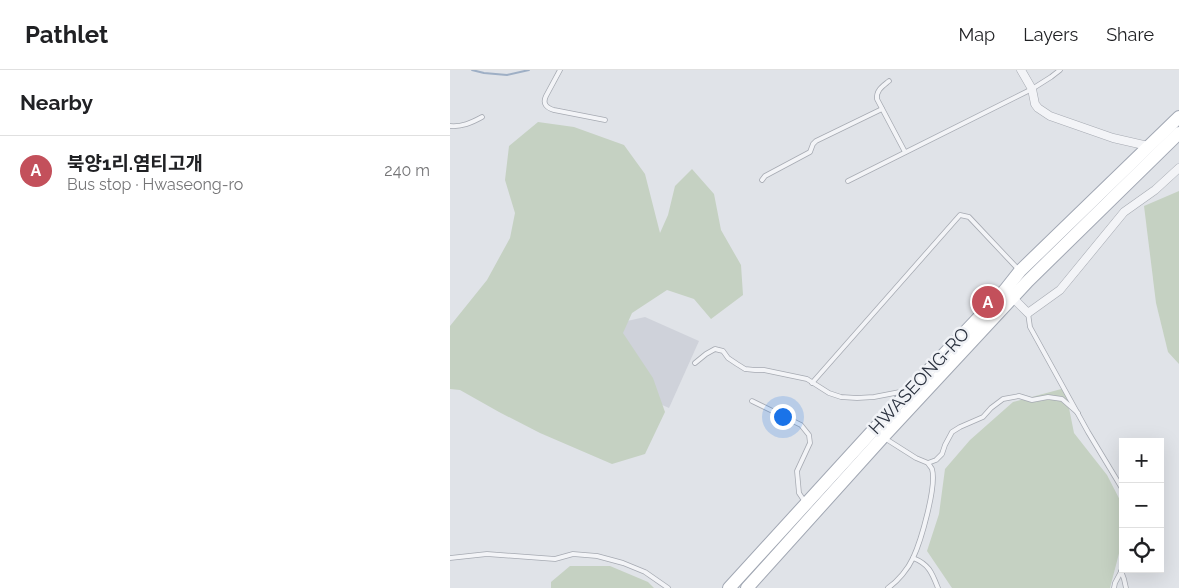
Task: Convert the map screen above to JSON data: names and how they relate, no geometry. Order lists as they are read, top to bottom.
{
  "streets": {
    "main road": ["HWASEONG-RO"]
  },
  "page": {
    "header": "Pathlet",
    "nav": ["Map", "Layers", "Share"],
    "heading": "Nearby",
    "list": [
      {
        "mark": "A",
        "name": "북양1리.염티고개",
        "note": "Bus stop · Hwaseong-ro",
        "value": "240 m"
      }
    ],
    "pins": "A",
    "map_buttons": ["+", "−"]
  }
}
